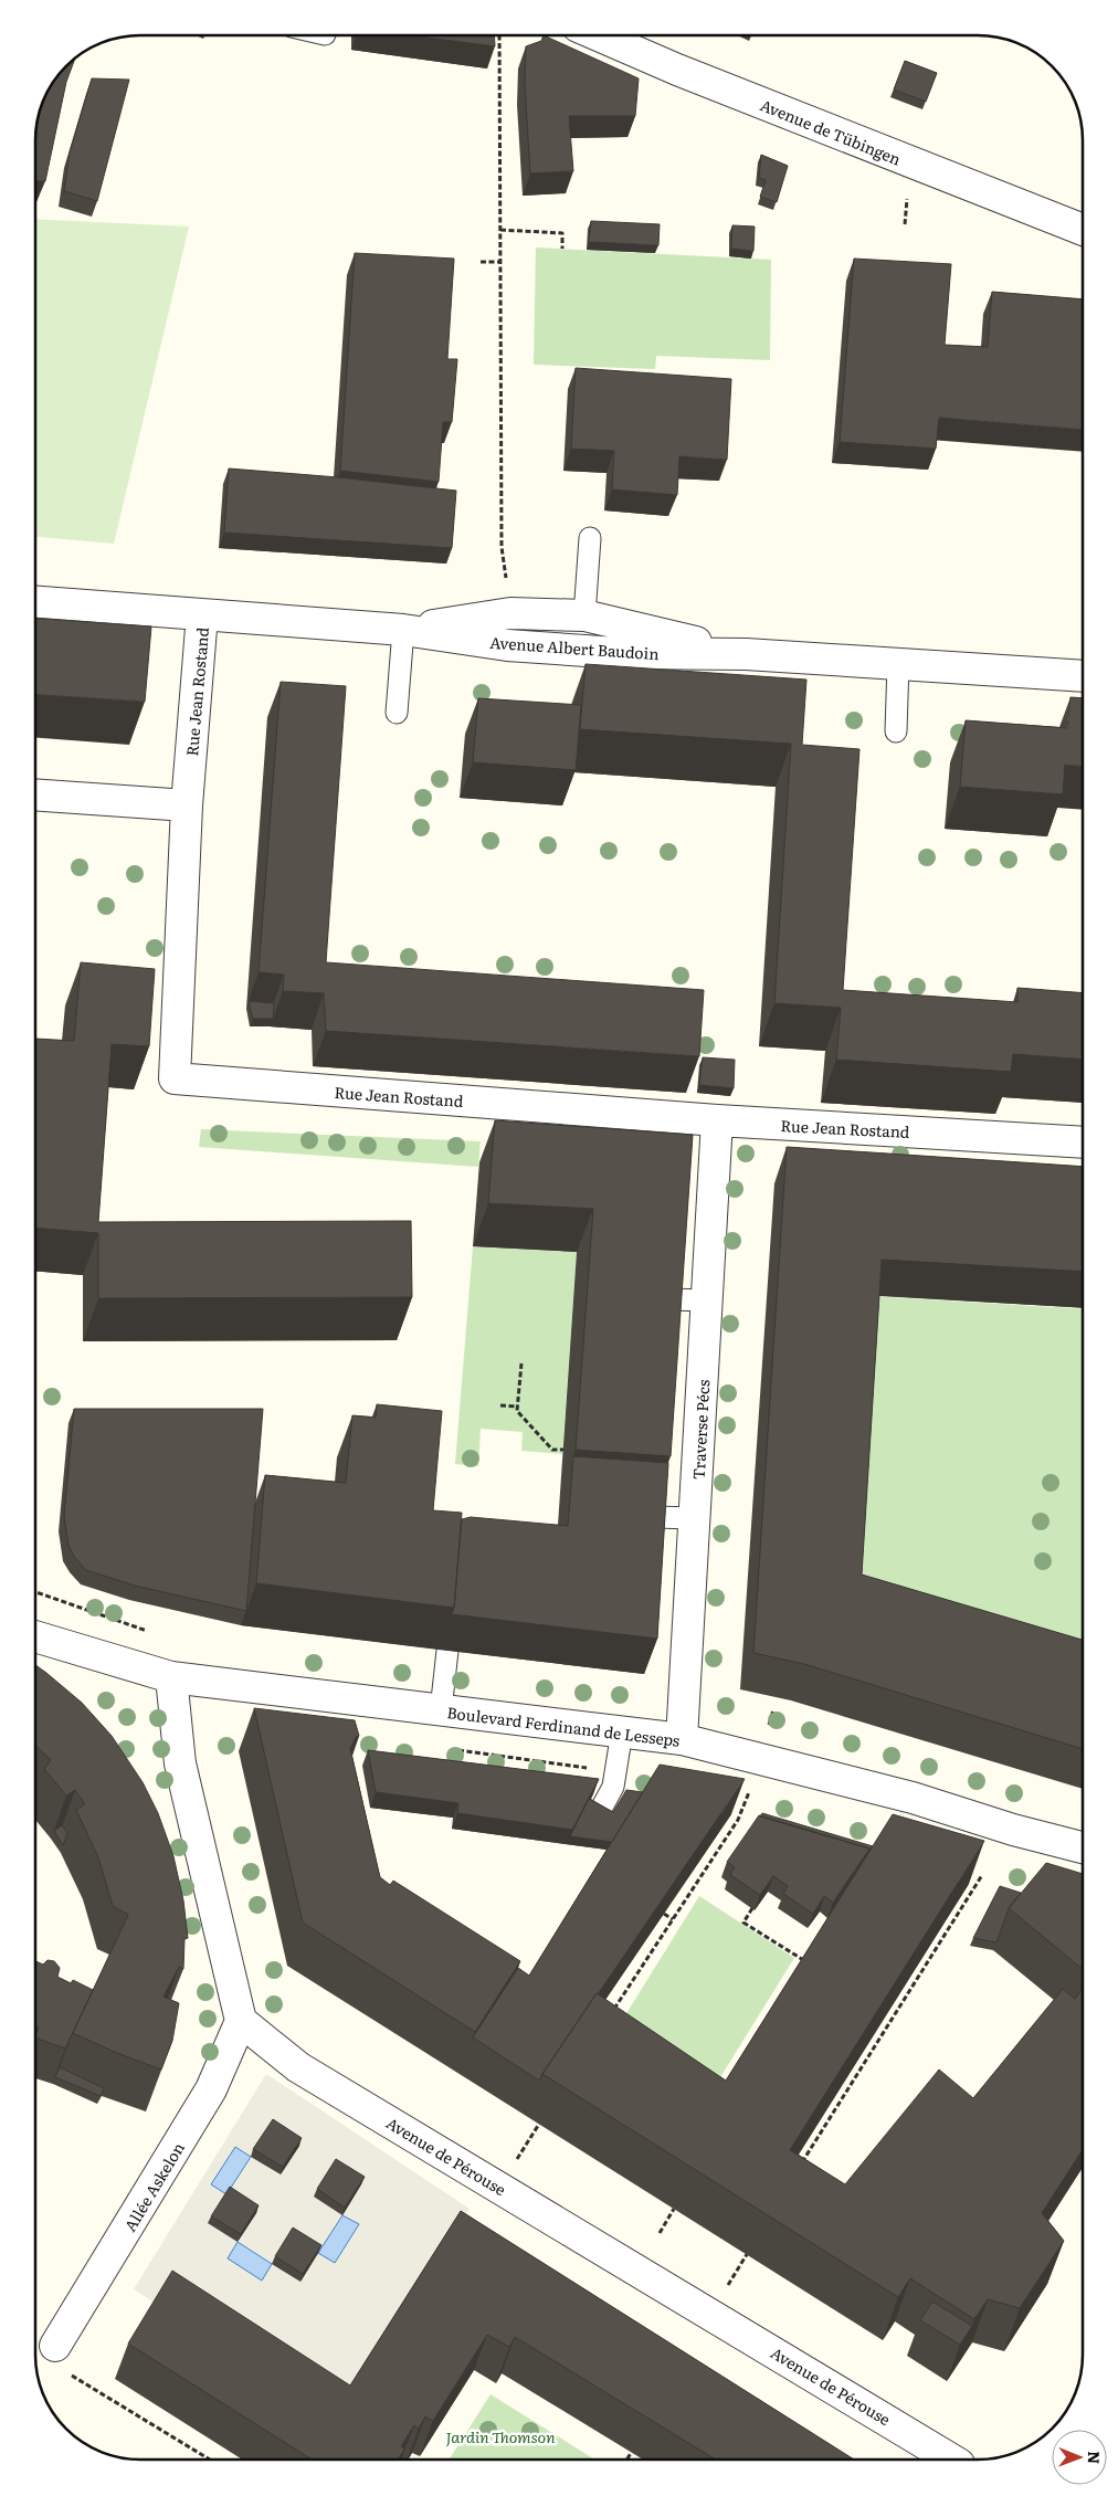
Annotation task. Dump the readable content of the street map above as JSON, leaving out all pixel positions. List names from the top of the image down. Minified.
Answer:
{"streets":{"street":["Avenue de Tübingen","Avenue Albert Baudoin","Rue Jean Rostand","Traverse Pécs","Boulevard Ferdinand de Lesseps","Avenue de Pérouse","Allée Askelon"]},"crossings":[["Avenue Albert Baudoin","Rue Jean Rostand"],["Rue Jean Rostand","Traverse Pécs"],["Traverse Pécs","Boulevard Ferdinand de Lesseps"],["Avenue de Pérouse","Allée Askelon"]],"parks":["Jardin Thomson"],"north":"right"}
